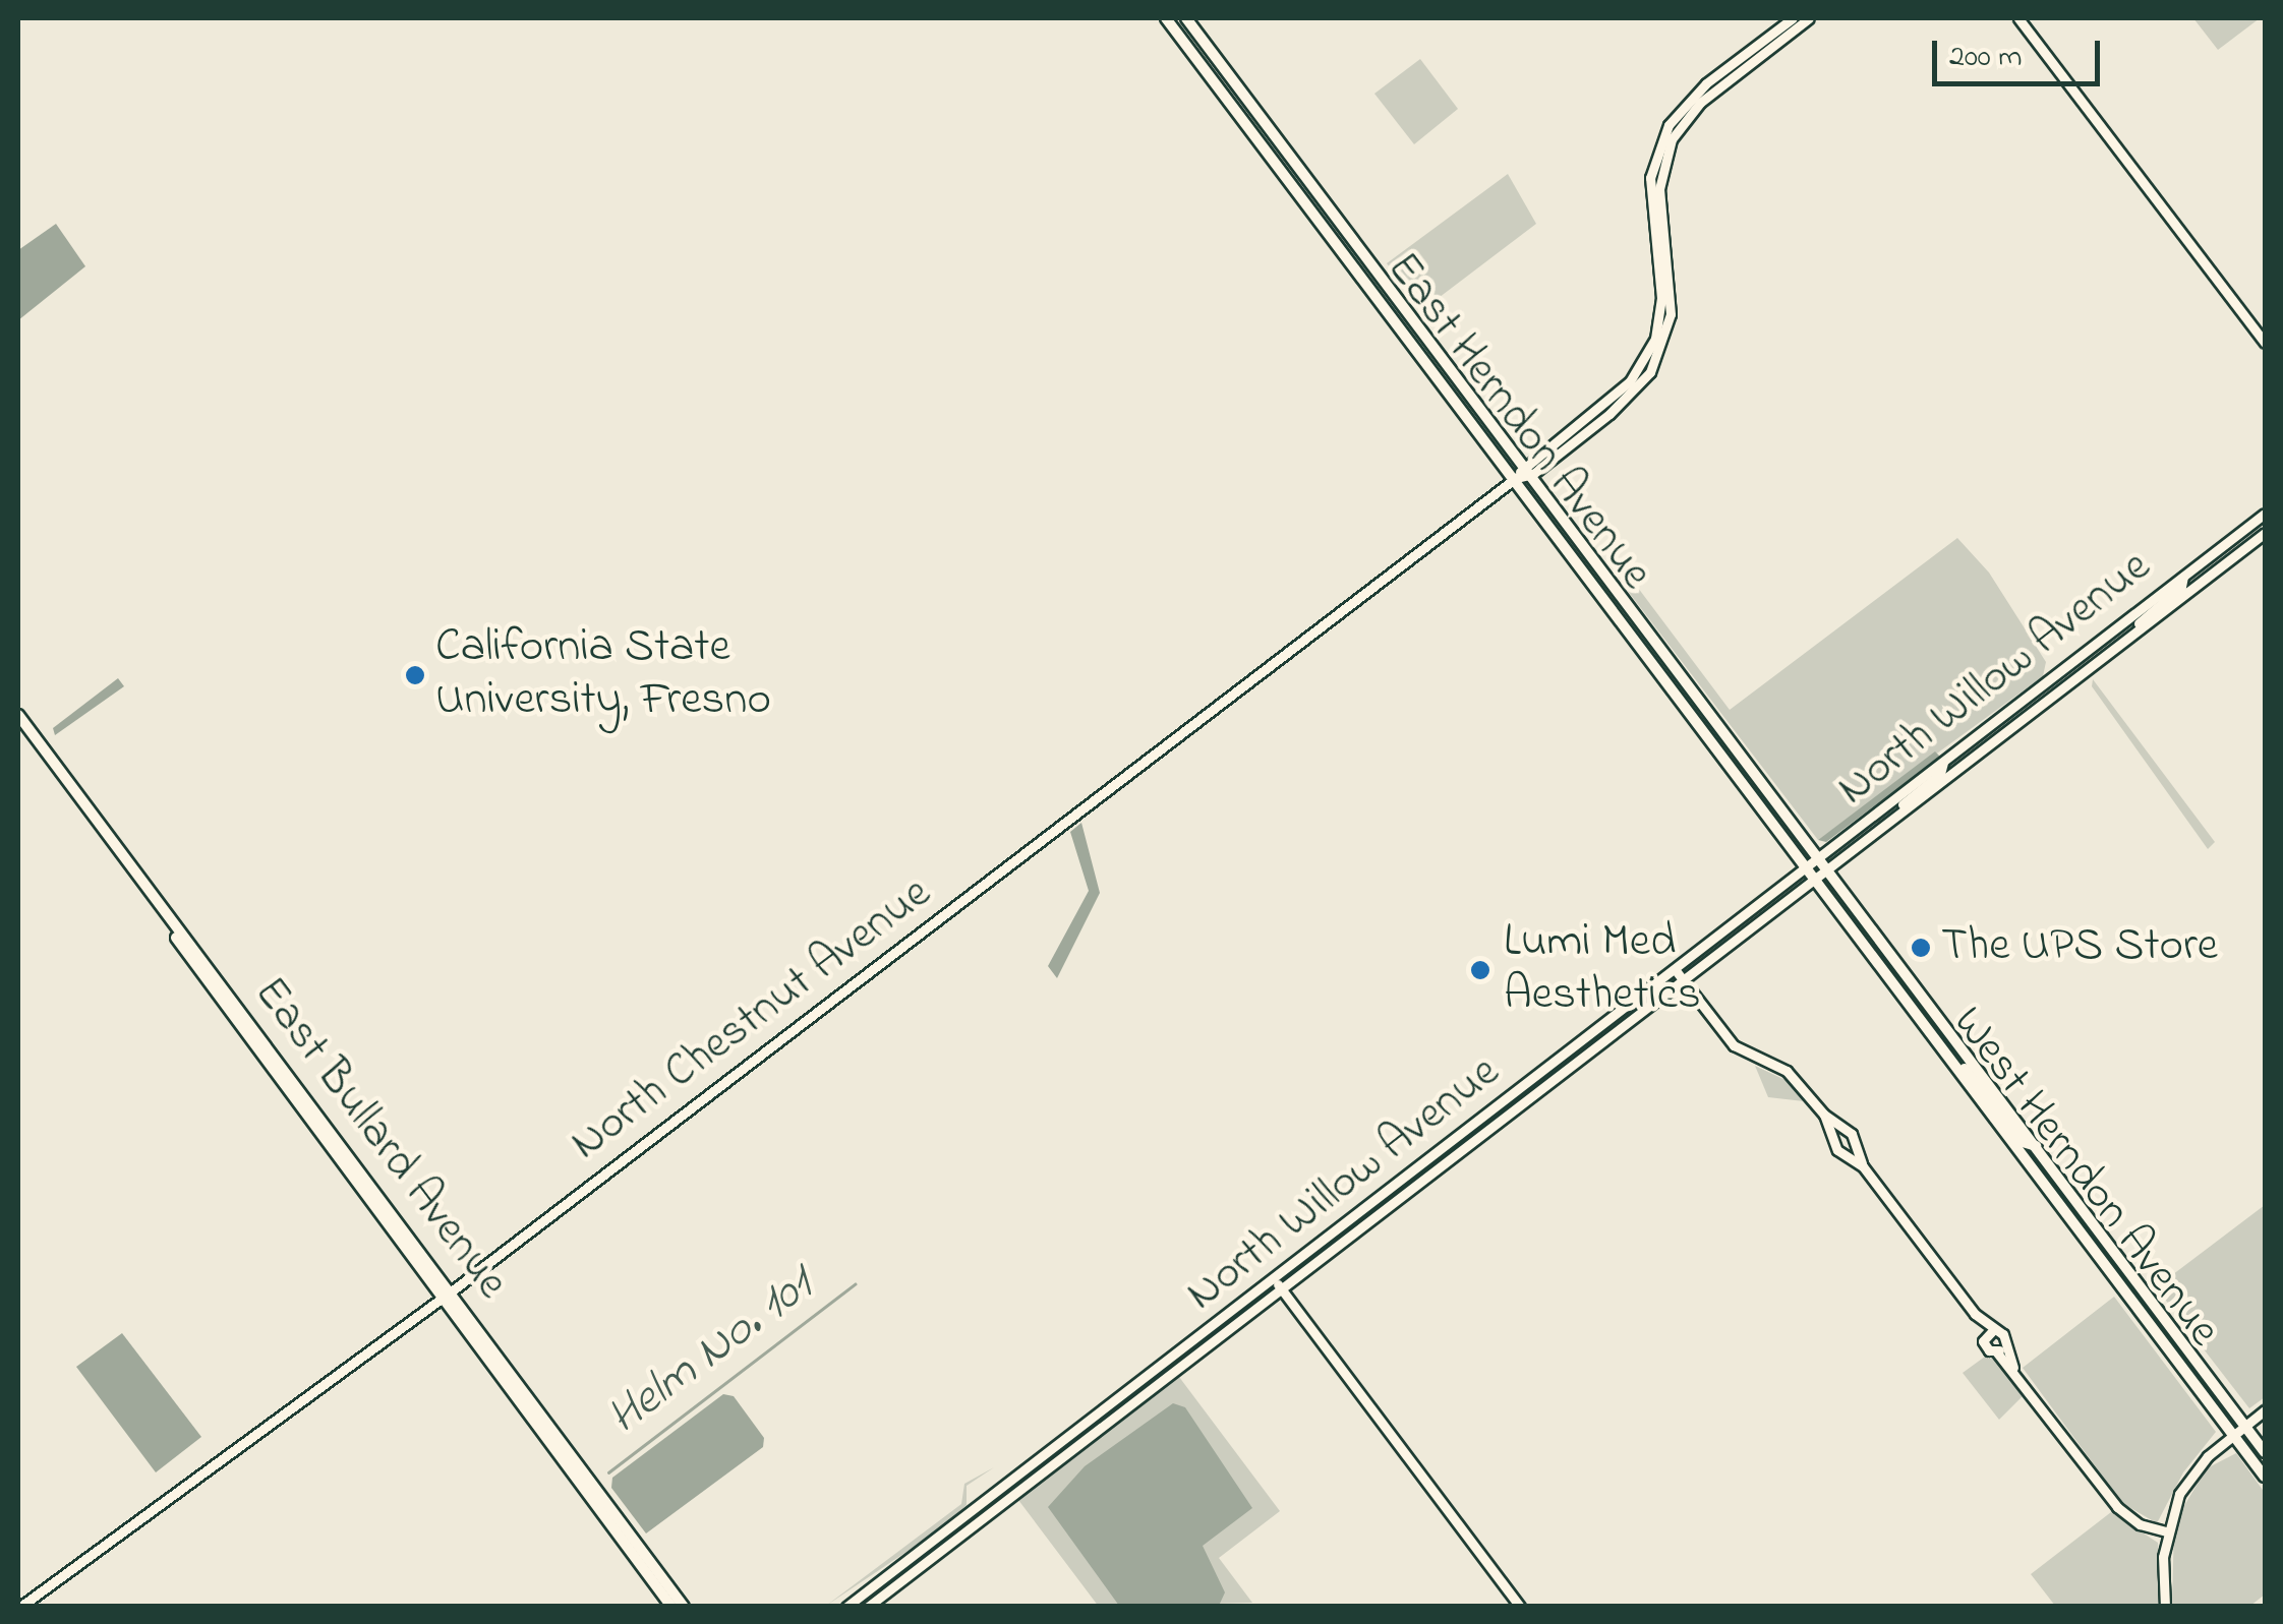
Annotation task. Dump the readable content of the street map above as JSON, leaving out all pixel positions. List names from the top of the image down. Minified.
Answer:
{"streets":{"main road":["East Herndon Avenue","North Willow Avenue","North Chestnut Avenue","East Bullard Avenue","West Herndon Avenue"]},"crossings":[["East Herndon Avenue","North Willow Avenue"],["East Herndon Avenue","North Chestnut Avenue"],["East Herndon Avenue","West Herndon Avenue"],["North Willow Avenue","West Herndon Avenue"],["North Chestnut Avenue","East Bullard Avenue"]],"water":["Helm No. 101"],"places":["California State University, Fresno","The UPS Store","Lumi Med Aesthetics"],"scale_bar":"200 m"}
